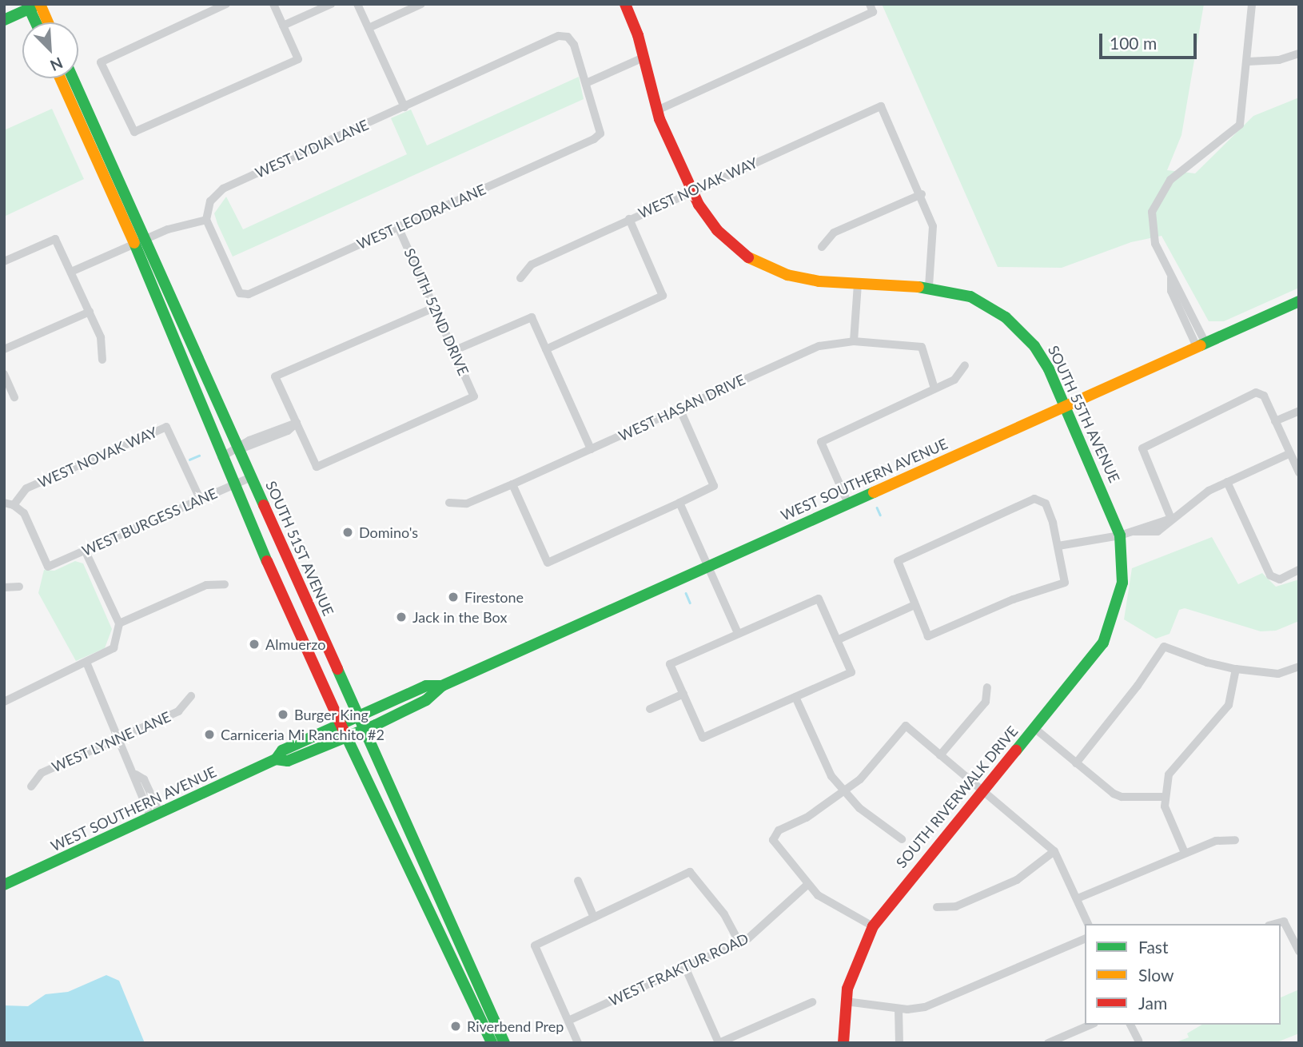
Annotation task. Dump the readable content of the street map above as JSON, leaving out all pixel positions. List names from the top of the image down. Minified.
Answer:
{"streets":{"main road":["SOUTH 55TH AVENUE","WEST SOUTHERN AVENUE","SOUTH 51ST AVENUE","SOUTH RIVERWALK DRIVE"],"street":["WEST LYDIA LANE","WEST NOVAK WAY","WEST LEODRA LANE","SOUTH 52ND DRIVE","WEST HASAN DRIVE","WEST BURGESS LANE","WEST LYNNE LANE","WEST FRAKTUR ROAD"]},"crossings":[["WEST LYDIA LANE","WEST LEODRA LANE"],["WEST NOVAK WAY","SOUTH 55TH AVENUE"],["WEST NOVAK WAY","WEST BURGESS LANE"],["WEST LEODRA LANE","SOUTH 52ND DRIVE"],["SOUTH 55TH AVENUE","WEST SOUTHERN AVENUE"],["SOUTH 55TH AVENUE","SOUTH RIVERWALK DRIVE"],["WEST SOUTHERN AVENUE","SOUTH 51ST AVENUE"],["WEST BURGESS LANE","SOUTH 51ST AVENUE"]],"places":["Domino's","Firestone","Jack in the Box","Almuerzo","Burger King","Carniceria Mi Ranchito #2","Riverbend Prep"],"legend":["Fast","Slow","Jam"],"scale_bar":"100 m","north":"bottom right"}
